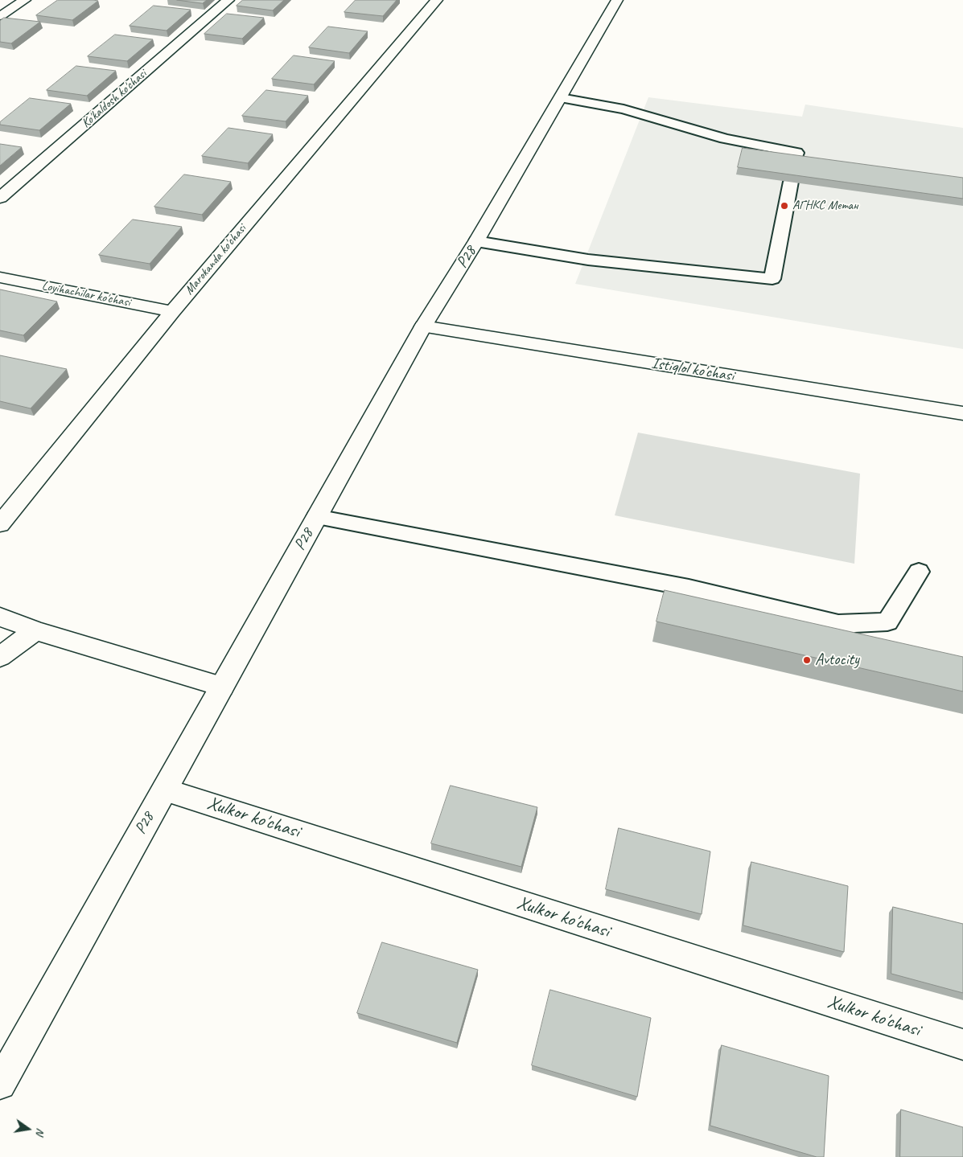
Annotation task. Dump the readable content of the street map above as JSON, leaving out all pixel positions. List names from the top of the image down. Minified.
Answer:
{"streets":{"street":["Ko'kaldosh ko'chasi","Р28","Marokanda ko'chasi","Loyihachilar ko'chasi","Istiqlol ko'chasi","Xulkor ko'chasi"]},"crossings":[["Р28","Istiqlol ko'chasi"],["Р28","Xulkor ko'chasi"],["Marokanda ko'chasi","Loyihachilar ko'chasi"]],"places":["АГНКС Метан","Avtocity"],"north":"right"}
